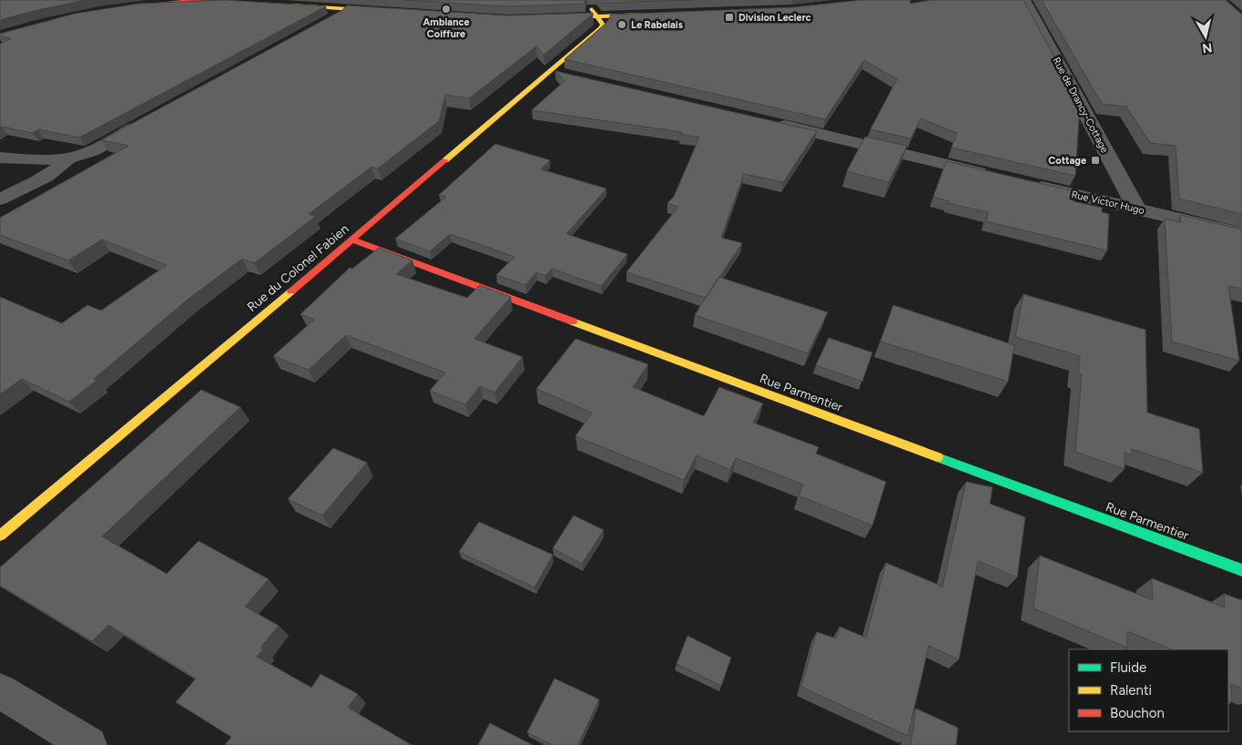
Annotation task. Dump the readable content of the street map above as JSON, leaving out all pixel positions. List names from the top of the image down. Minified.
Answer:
{"streets":{"street":["Rue de Drancy-Cottage","Rue Victor Hugo","Rue du Colonel Fabien","Rue Parmentier"]},"crossings":[["Rue de Drancy-Cottage","Rue Victor Hugo"],["Rue du Colonel Fabien","Rue Parmentier"]],"places":{"other":["Ambiance Coiffure","Le Rabelais"],"transit":["Division Leclerc","Cottage"]},"legend":["Fluide","Ralenti","Bouchon"],"north":"bottom"}
